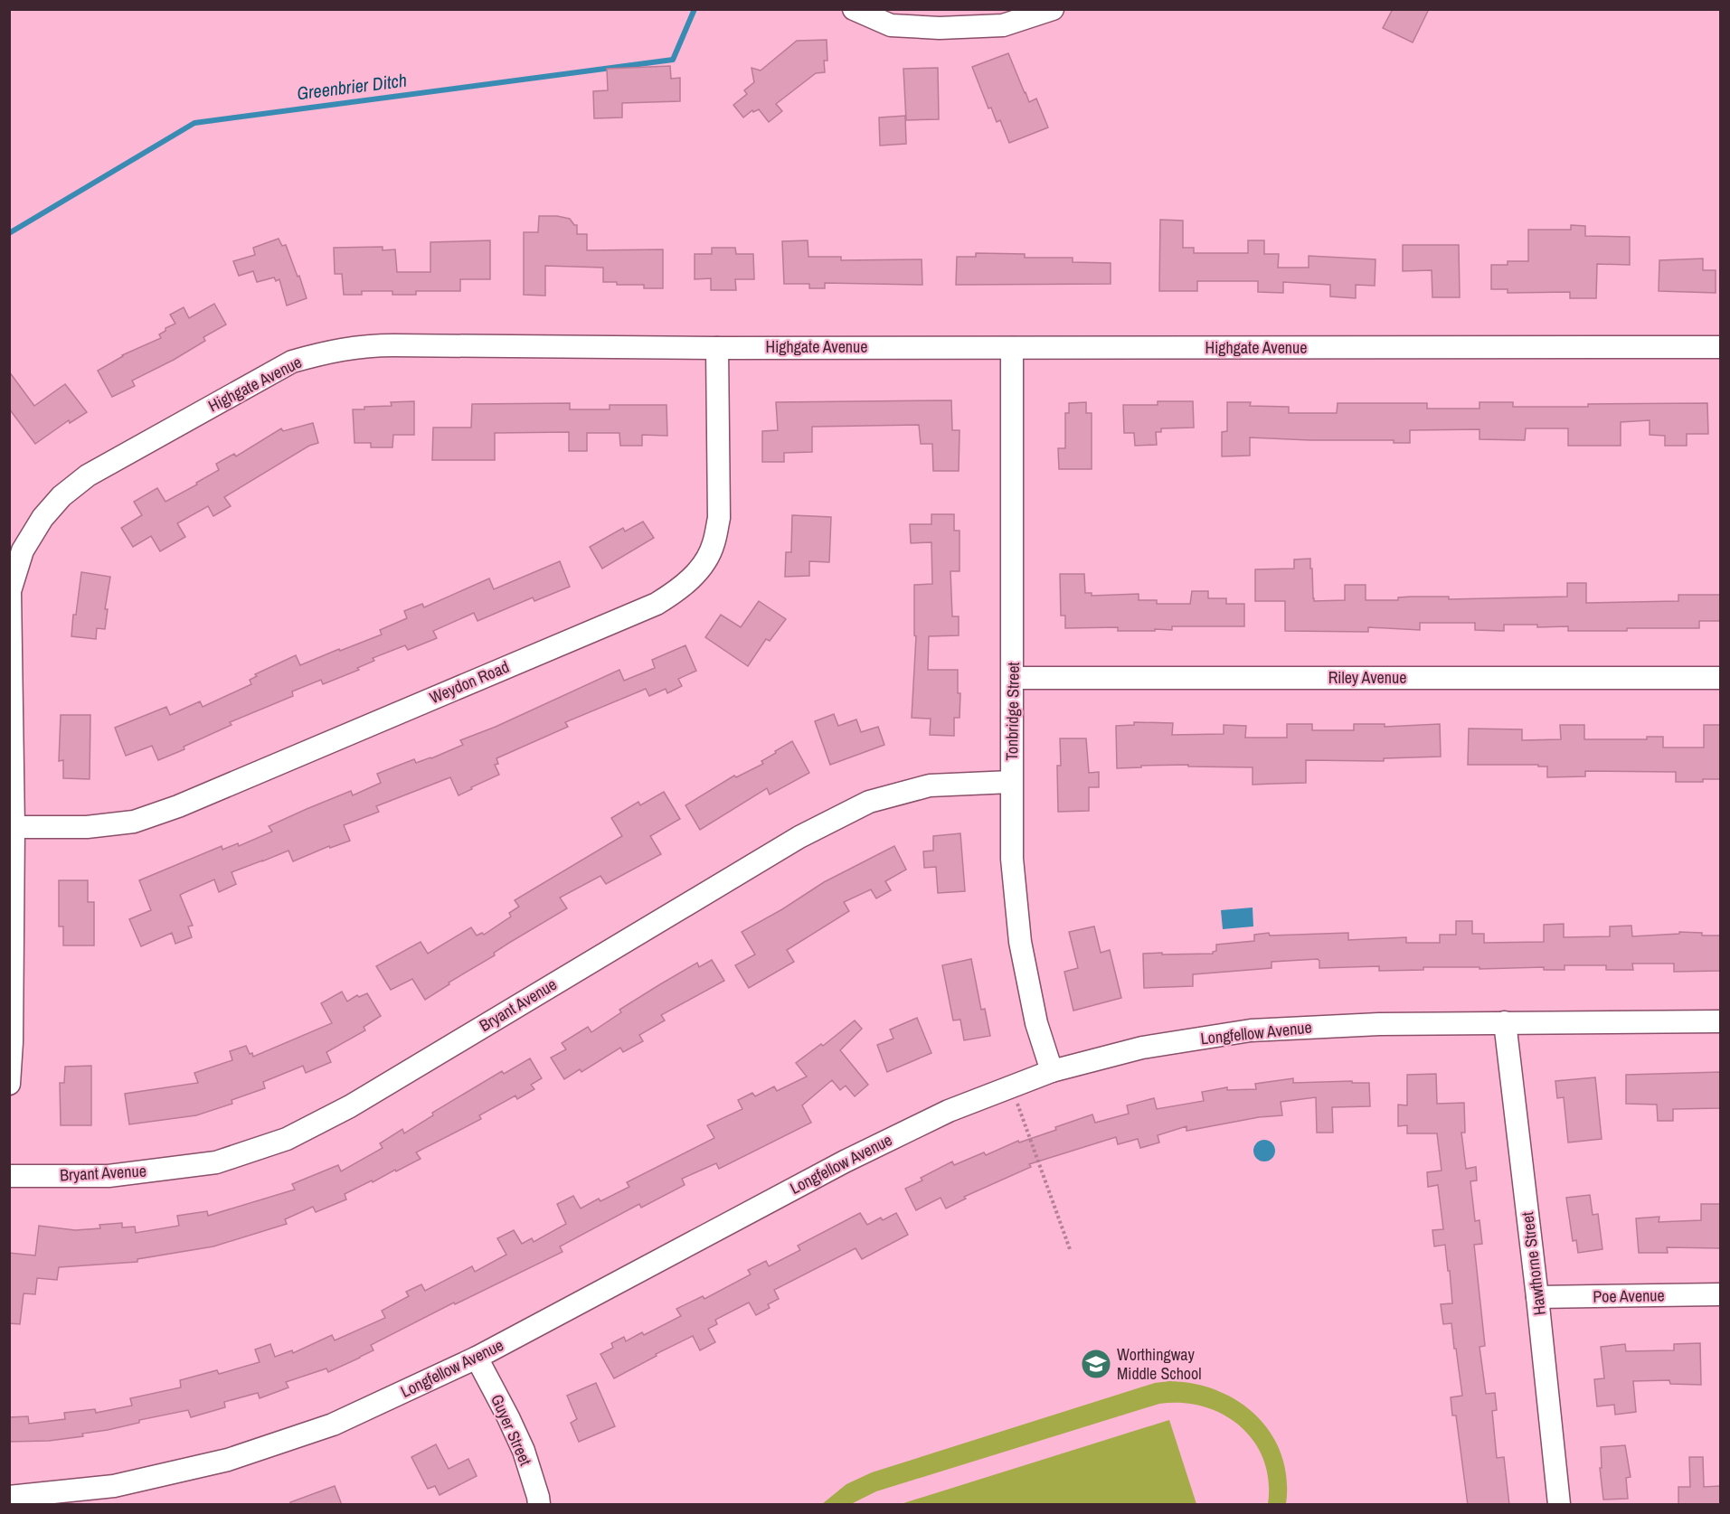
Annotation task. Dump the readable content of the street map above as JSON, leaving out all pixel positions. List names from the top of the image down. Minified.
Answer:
{"streets":{"street":["Highgate Avenue","Riley Avenue","Weydon Road","Tonbridge Street","Bryant Avenue","Longfellow Avenue","Hawthorne Street","Poe Avenue","Guyer Street"]},"crossings":[["Highgate Avenue","Weydon Road"],["Highgate Avenue","Tonbridge Street"],["Riley Avenue","Tonbridge Street"],["Tonbridge Street","Bryant Avenue"],["Tonbridge Street","Longfellow Avenue"],["Longfellow Avenue","Hawthorne Street"],["Longfellow Avenue","Guyer Street"],["Hawthorne Street","Poe Avenue"]],"water":["Greenbrier Ditch"],"places":{"school or university":["Worthingway Middle School"]}}
